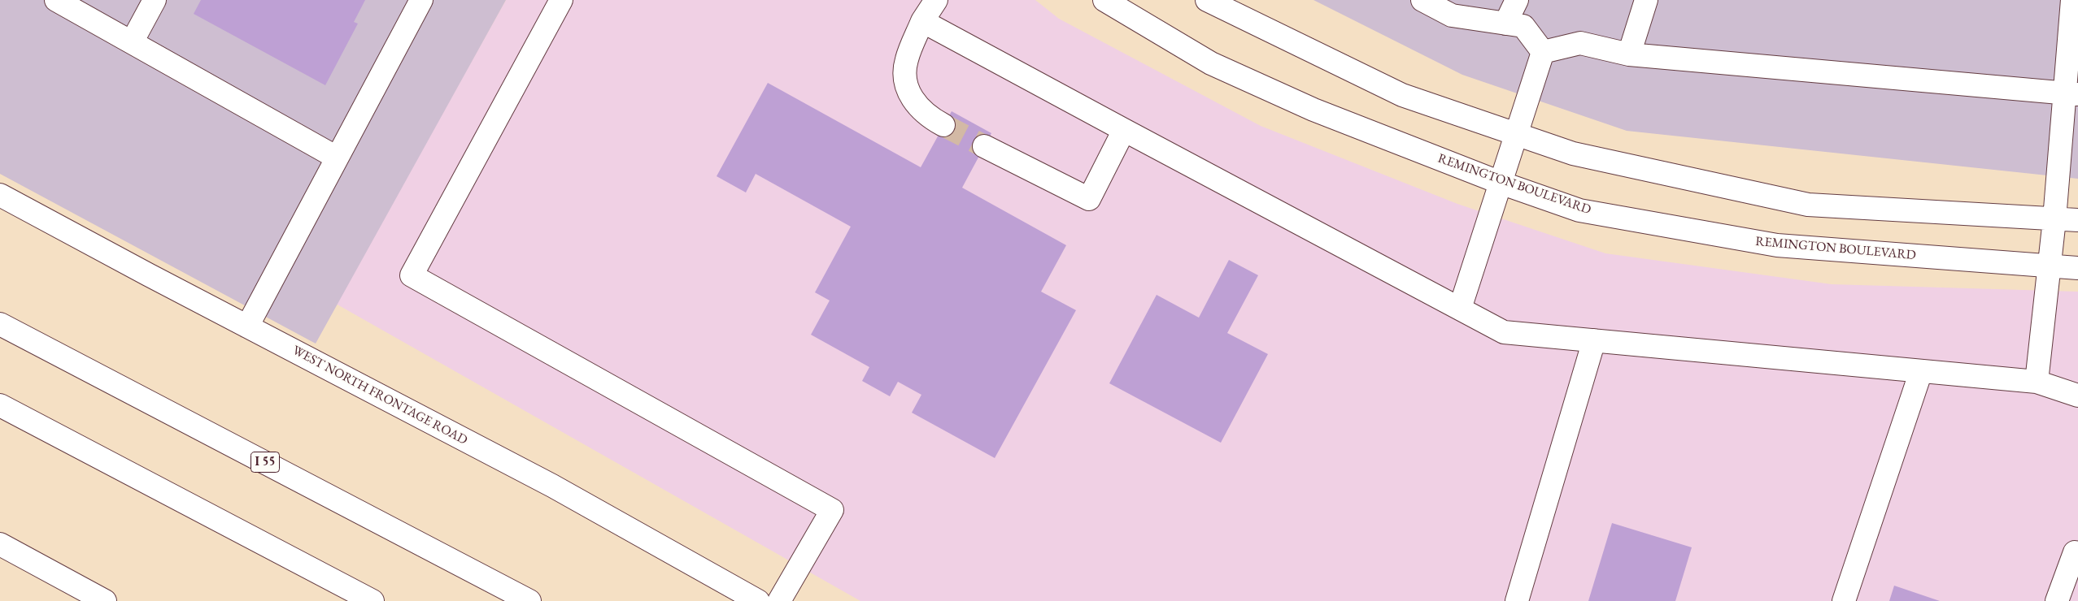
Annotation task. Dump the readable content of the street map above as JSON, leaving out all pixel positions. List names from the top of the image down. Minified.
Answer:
{"streets":{"main road":["REMINGTON BOULEVARD","WEST NORTH FRONTAGE ROAD","I 55"]}}
